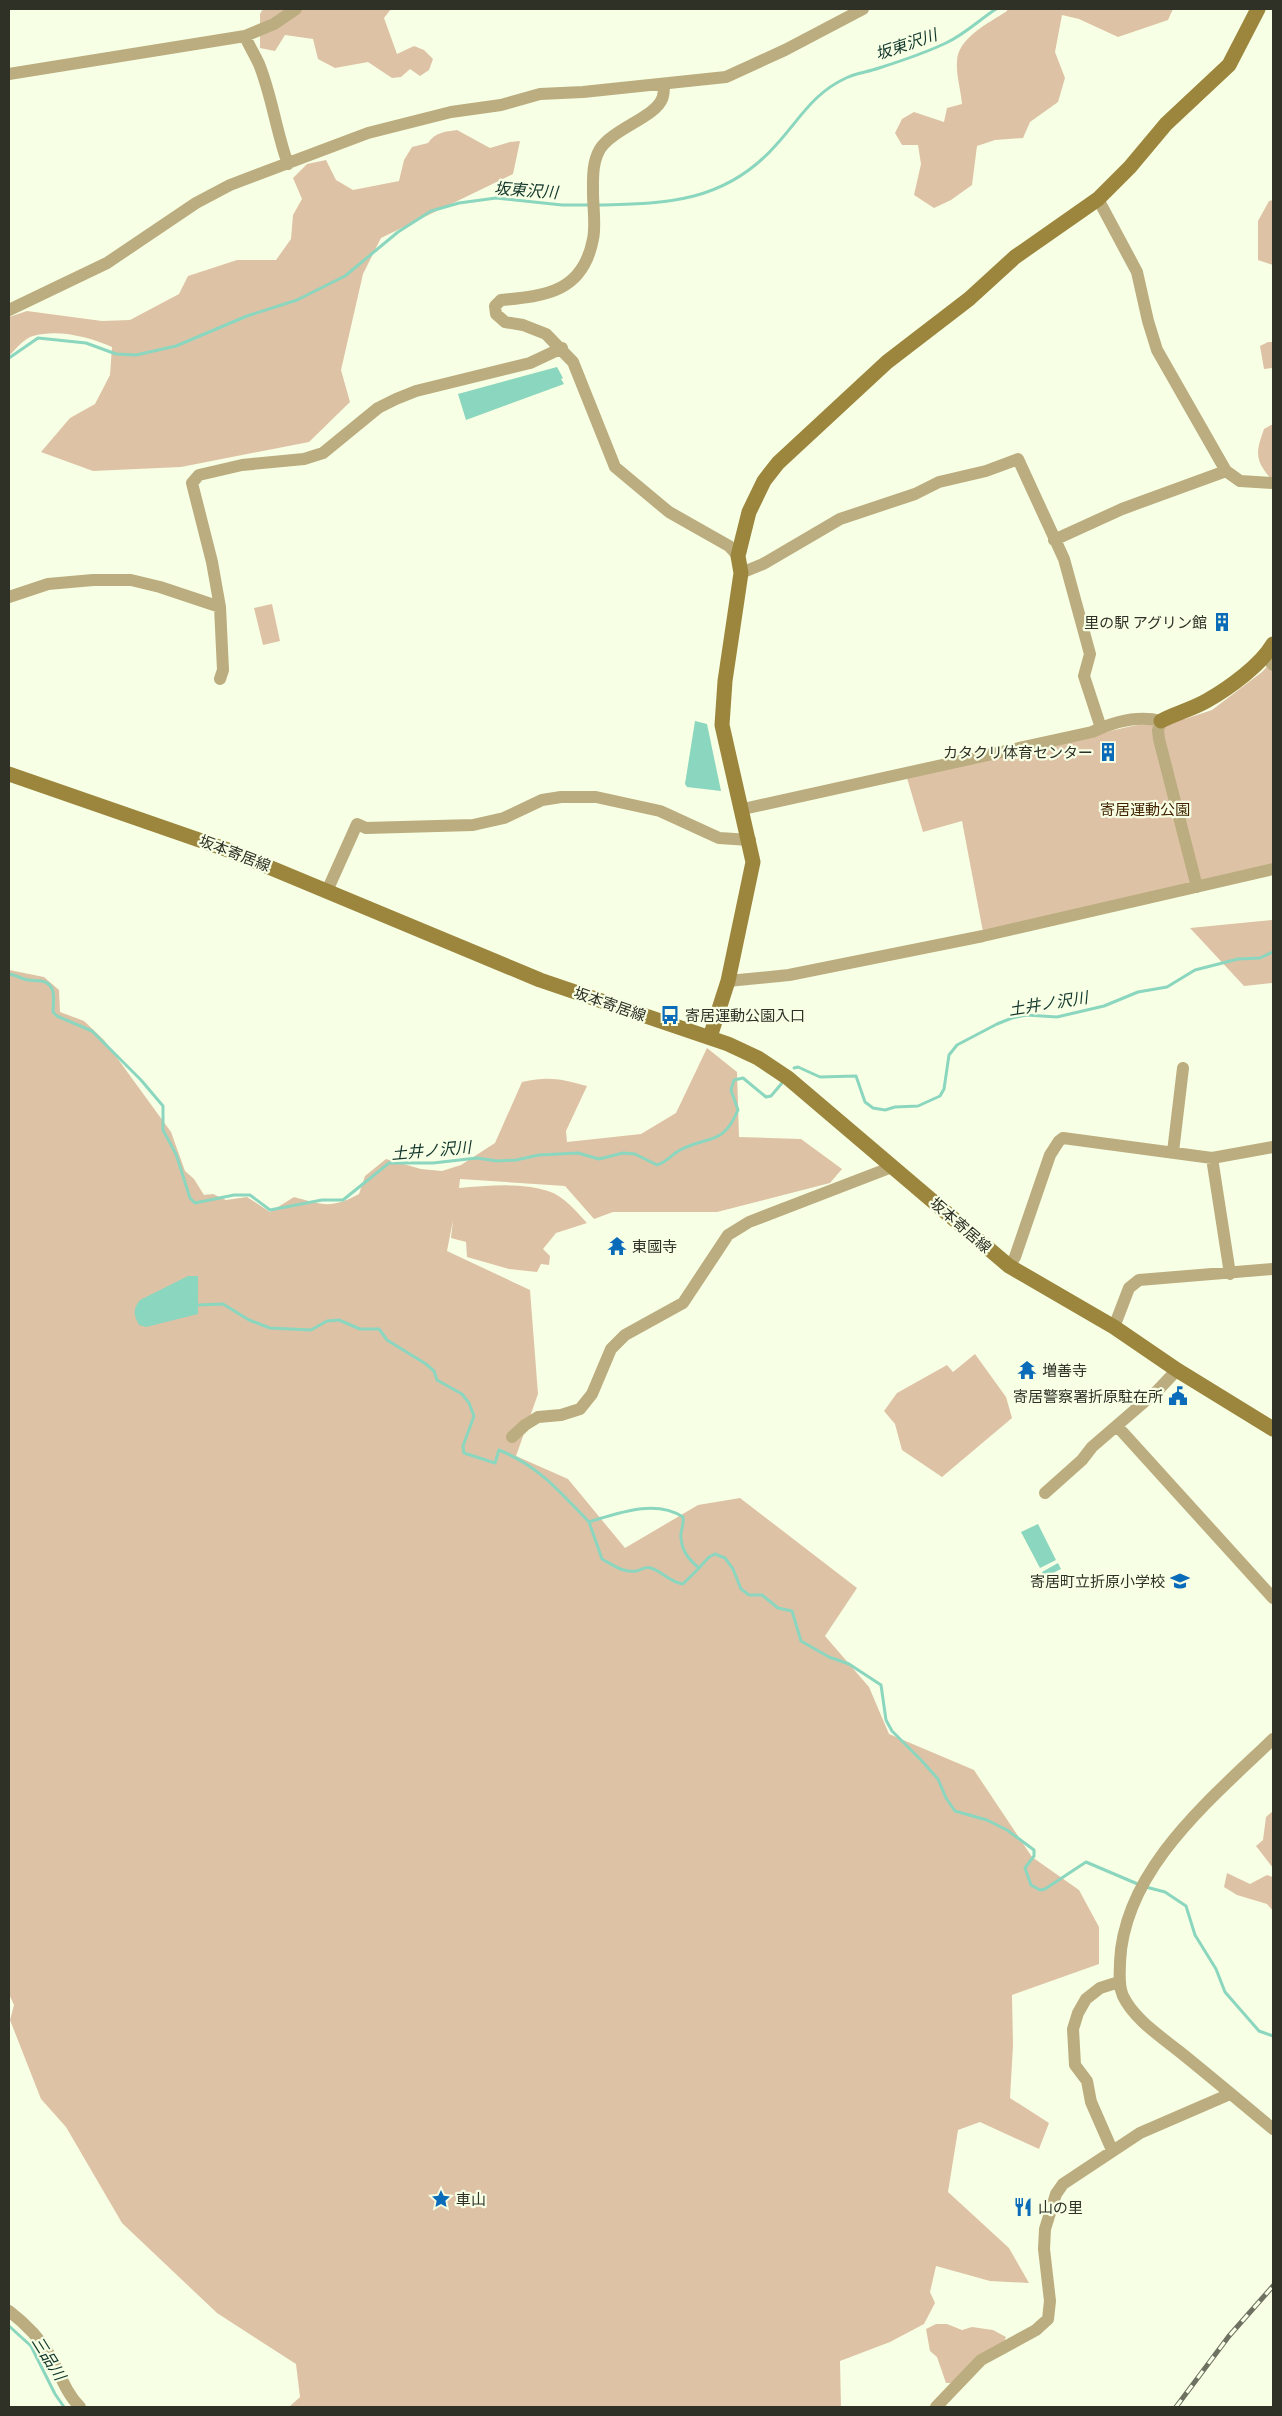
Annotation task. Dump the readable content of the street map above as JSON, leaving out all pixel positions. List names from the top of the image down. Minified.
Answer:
{"streets":{"main road":["坂本寄居線"]},"water":["坂東沢川","土井ノ沢川","三品川"],"parks":["寄居運動公園"],"places":{"building":["里の駅 アグリン館","カタクリ体育センター"],"bus stop":["寄居運動公園入口"],"temple":["東國寺","増善寺"],"public building":["寄居警察署折原駐在所"],"school or university":["寄居町立折原小学校"],"place":["車山"],"restaurant":["山の里"]}}
